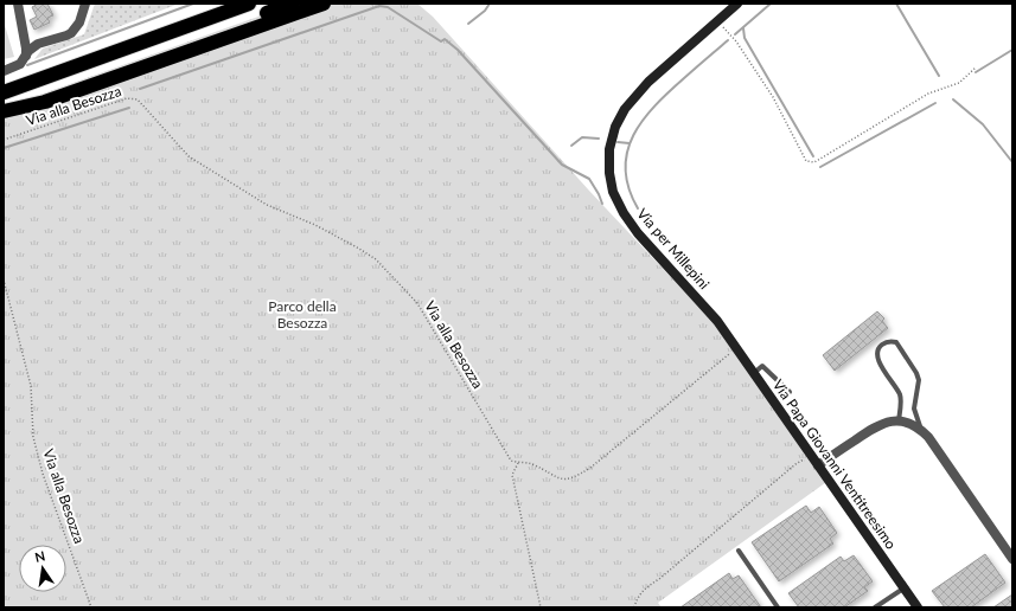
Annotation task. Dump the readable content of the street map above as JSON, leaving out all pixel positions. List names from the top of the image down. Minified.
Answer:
{"streets":{"street":["Via per Millepini","Via Papa Giovanni Ventitreesimo"],"path":["Via alla Besozza"]},"crossings":[["Via per Millepini","Via Papa Giovanni Ventitreesimo"]],"parks":["Parco della Besozza"],"north":"top"}
